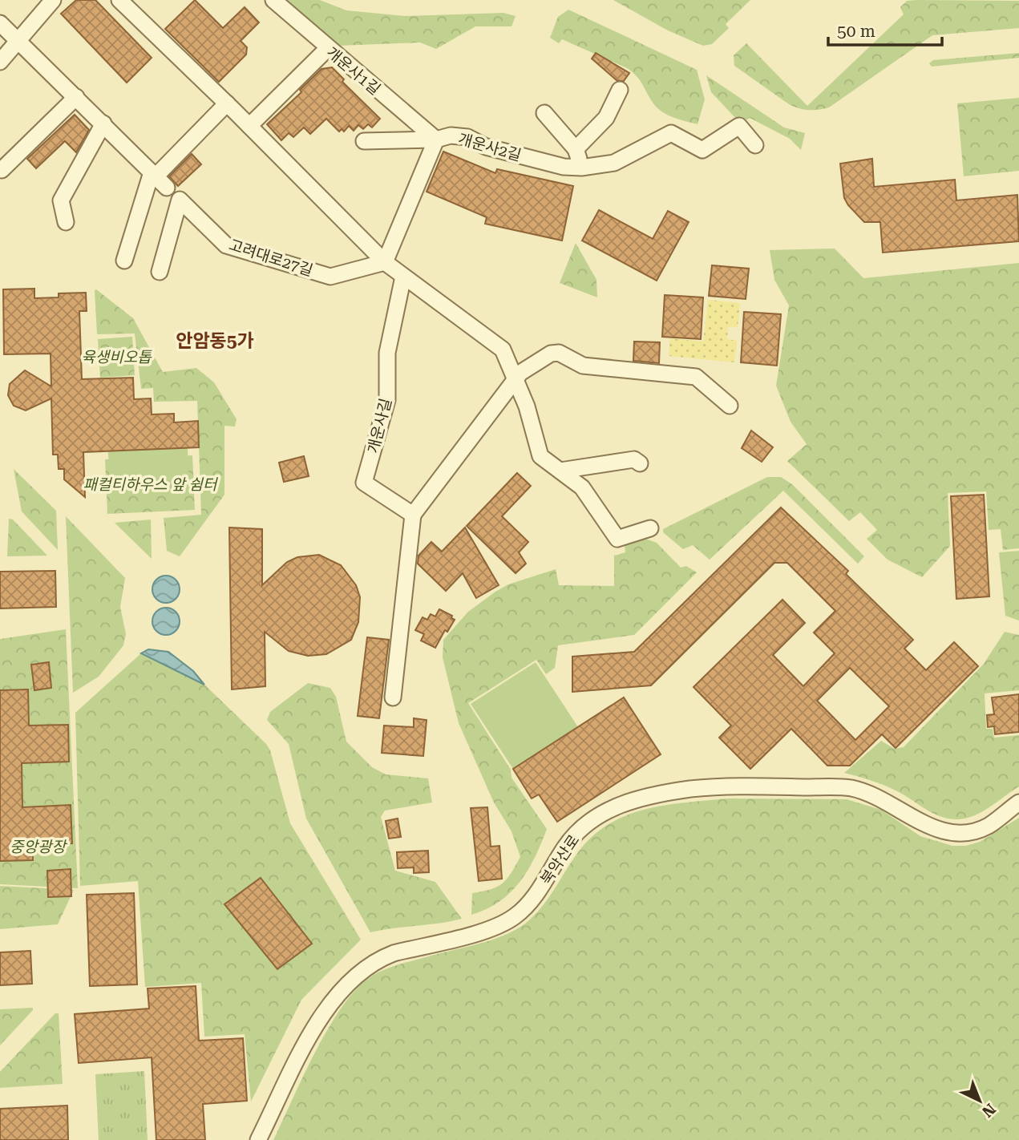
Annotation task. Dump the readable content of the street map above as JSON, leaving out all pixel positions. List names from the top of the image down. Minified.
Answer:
{"streets":{"street":["개운사1길","개운사2길","고려대로27길","개운사길","북악산로"]},"crossings":[["개운사1길","개운사2길"]],"districts":["안암동5가"],"parks":["육생비오톱","패컬티하우스 앞 쉼터","중앙광장"],"scale_bar":"50 m","north":"bottom right"}
